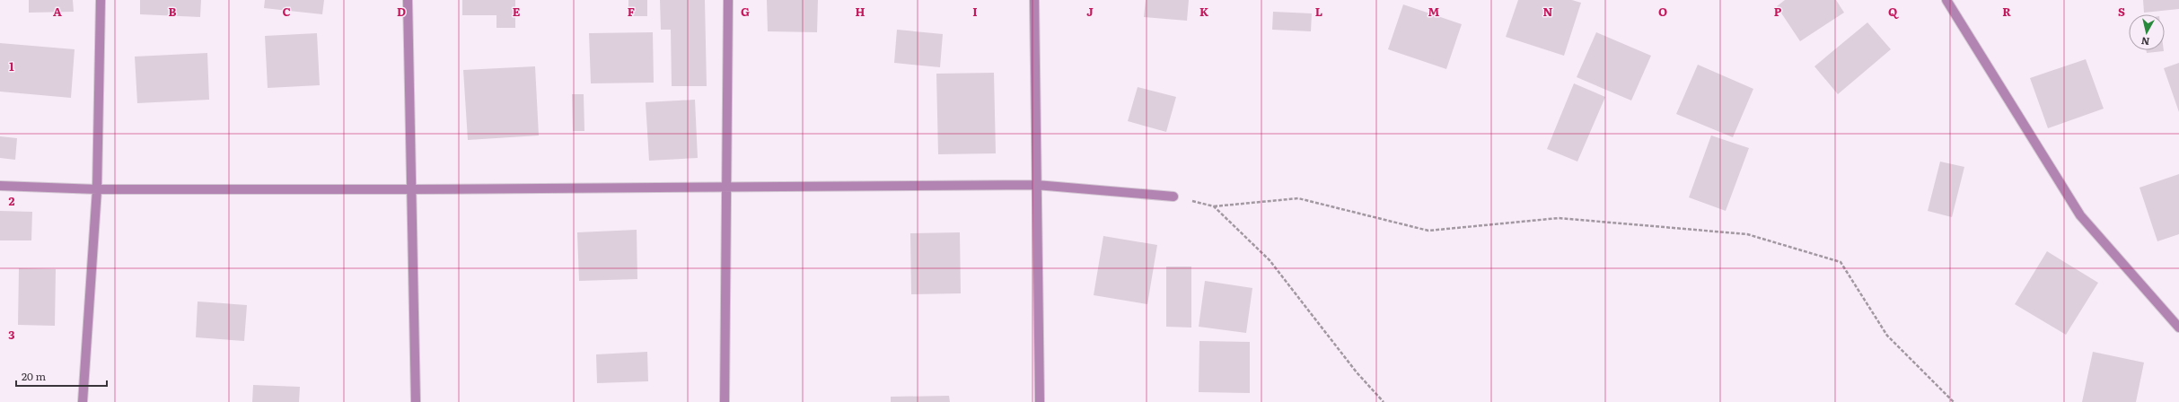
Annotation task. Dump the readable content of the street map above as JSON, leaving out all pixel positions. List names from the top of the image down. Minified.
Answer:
{"scale_bar":"20 m","north":"bottom","grid":{"columns":["A","B","C","D","E","F","G","H","I","J","K","L","M","N","O","P","Q","R","S"],"rows":["1","2","3"]}}
